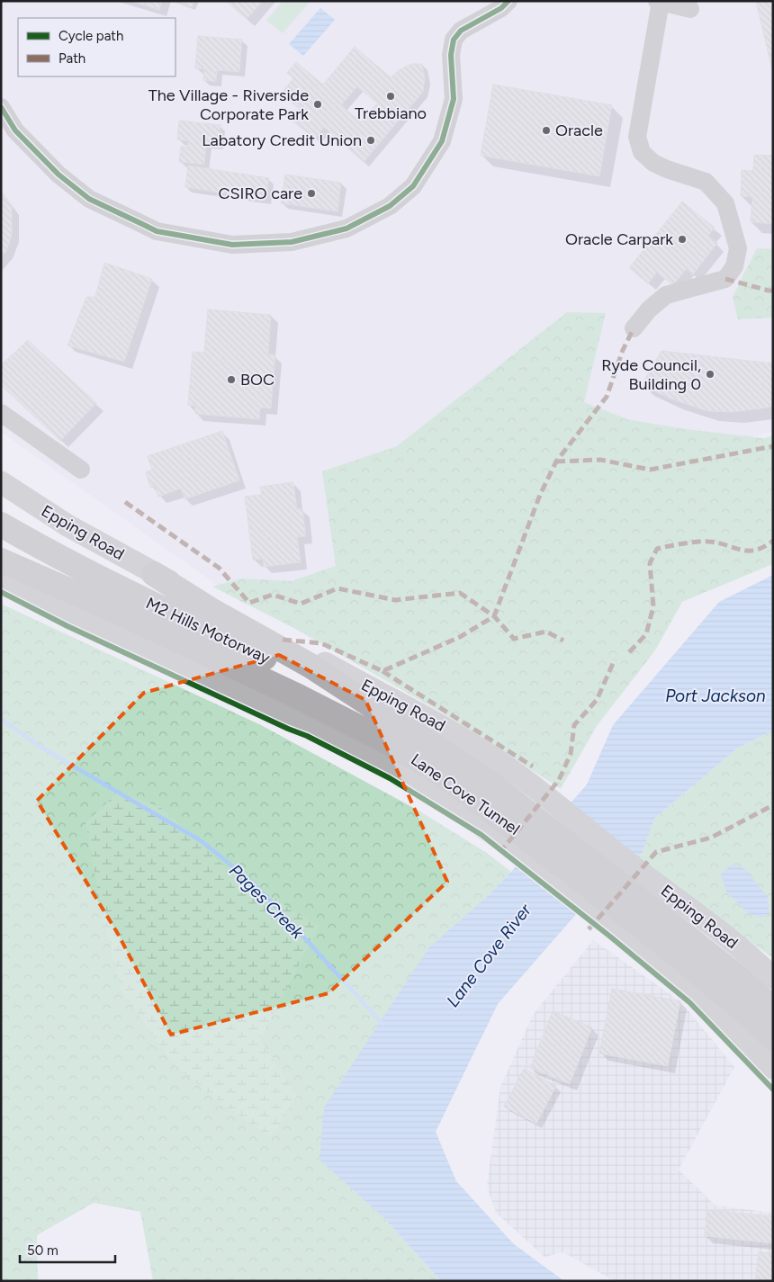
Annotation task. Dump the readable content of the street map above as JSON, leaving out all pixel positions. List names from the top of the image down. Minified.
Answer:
{"streets":{"highway":["M2 Hills Motorway","Lane Cove Tunnel"],"main road":["Epping Road"]},"crossings":[["M2 Hills Motorway","Lane Cove Tunnel"]],"water":["Port Jackson","Pages Creek","Lane Cove River"],"places":["Trebbiano","The Village - Riverside Corporate Park","Oracle","Labatory Credit Union","CSIRO care","Oracle Carpark","Ryde Council, Building 0","BOC"],"legend":["Cycle path","Path"],"scale_bar":"50 m"}
